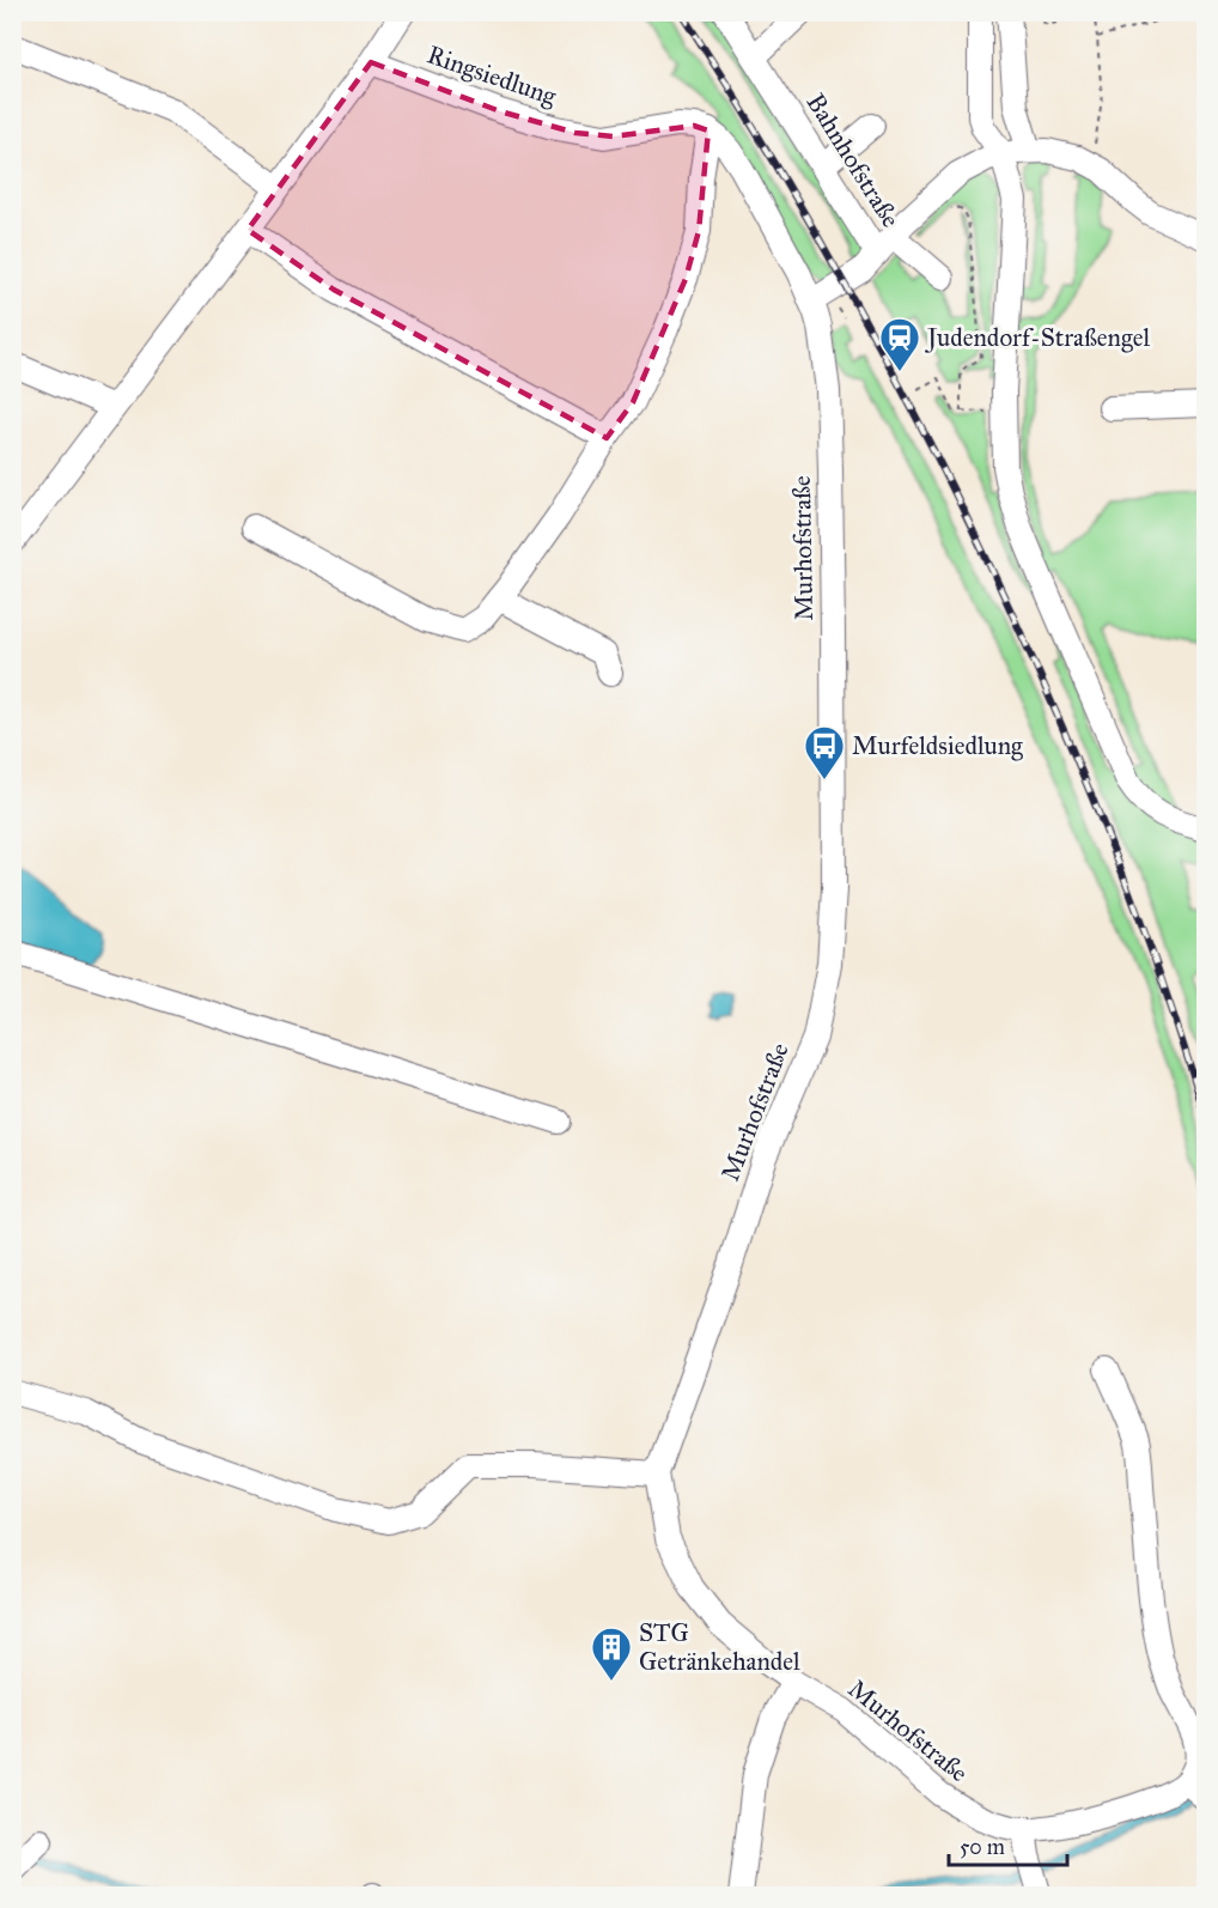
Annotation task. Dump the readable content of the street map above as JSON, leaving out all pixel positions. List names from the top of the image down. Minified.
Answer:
{"streets":{"street":["Ringsiedlung","Bahnhofstraße","Murhofstraße"]},"places":{"station":["Judendorf-Straßengel"],"bus stop":["Murfeldsiedlung"],"building":["STG Getränkehandel"]},"scale_bar":"50 m"}
